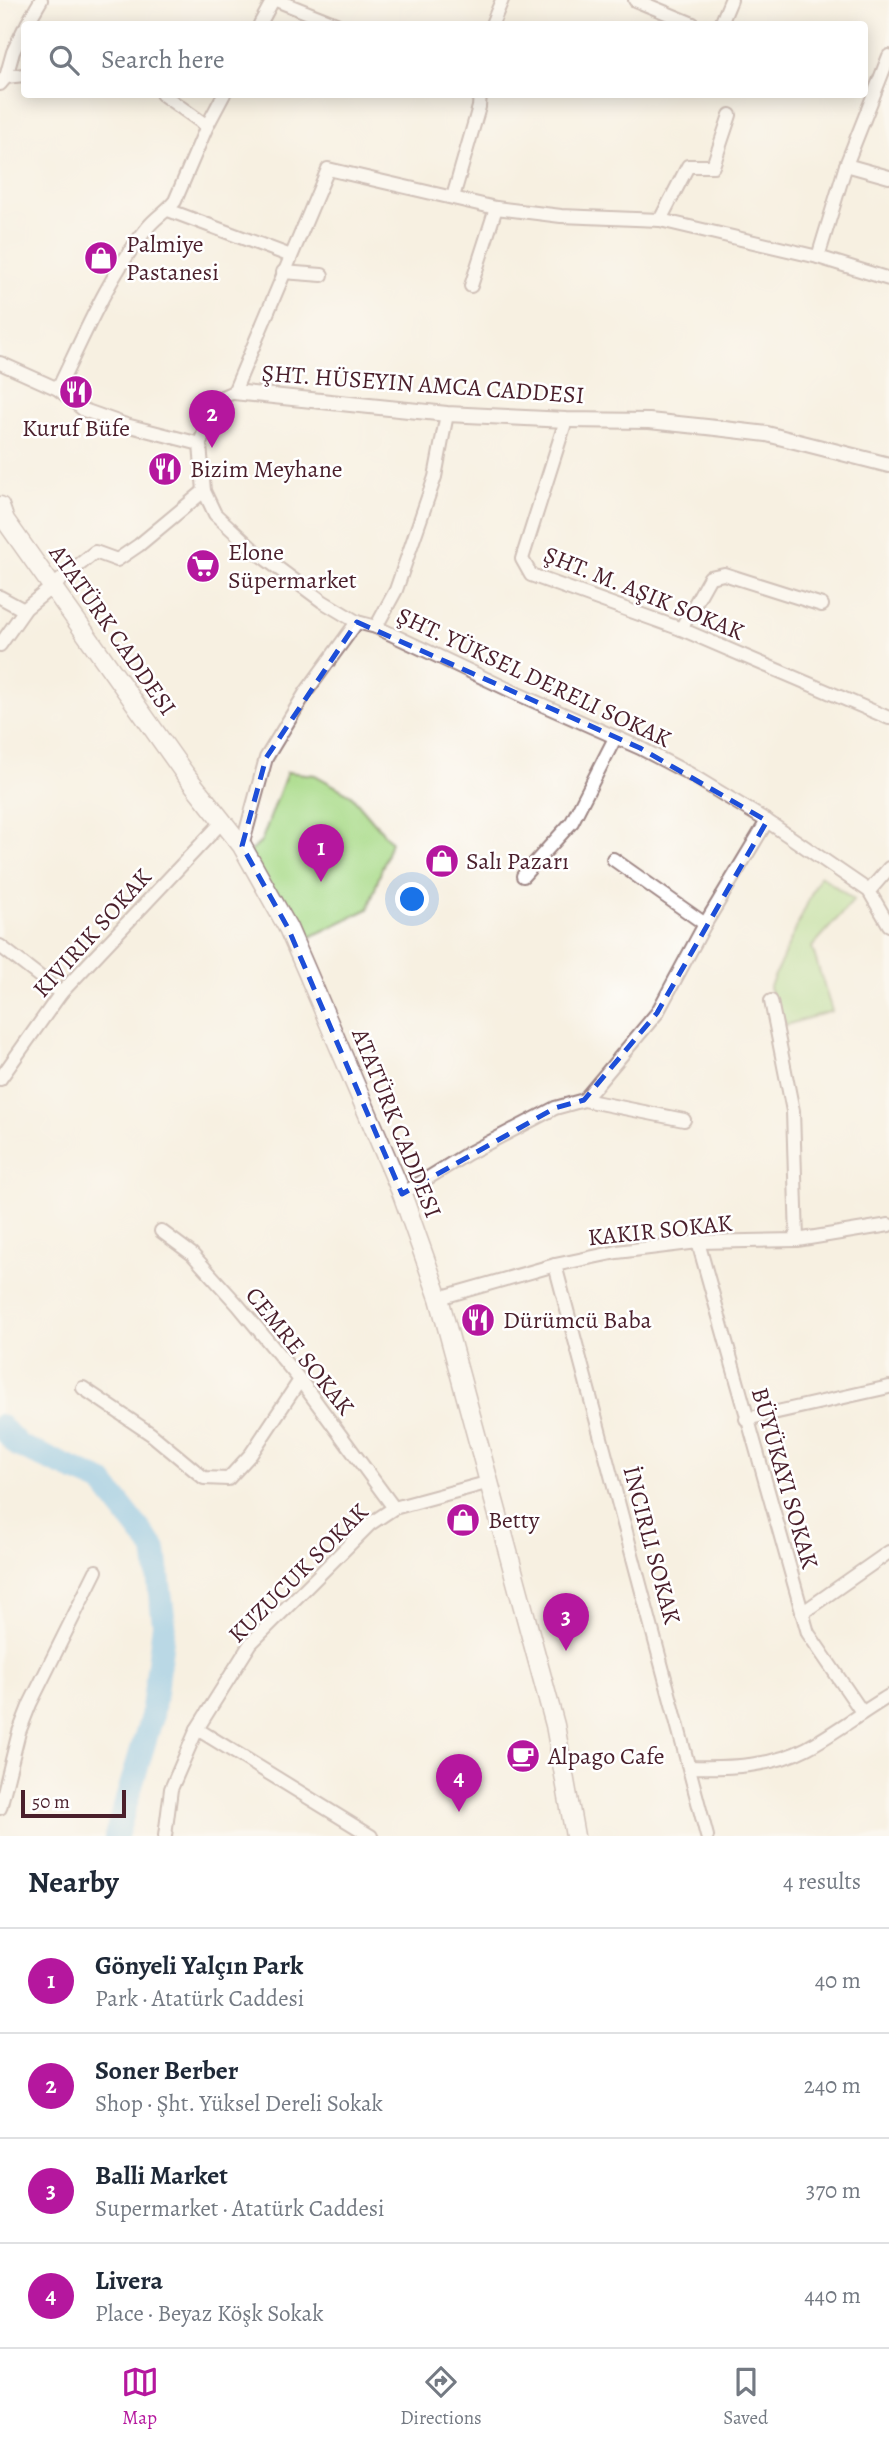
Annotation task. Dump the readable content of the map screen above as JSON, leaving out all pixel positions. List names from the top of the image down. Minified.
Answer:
{"streets":{"main road":["ATATÜRK CADDESI"],"street":["ŞHT. HÜSEYIN AMCA CADDESI","ŞHT. YÜKSEL DERELI SOKAK","CEMRE SOKAK","İNCIRLI SOKAK","KUZUCUK SOKAK"]},"crossings":[["ŞHT. HÜSEYIN AMCA CADDESI","ŞHT. YÜKSEL DERELI SOKAK"],["ATATÜRK CADDESI","KUZUCUK SOKAK"],["CEMRE SOKAK","KUZUCUK SOKAK"]],"places":{"shop":["Palmiye Pastanesi","Salı Pazarı","Betty"],"restaurant":["Kuruf Büfe","Bizim Meyhane","Dürümcü Baba"],"supermarket":["Elone Süpermarket"],"cafe":["Alpago Cafe"]},"scale_bar":"50 m","page":{"search":"Search here","pins":["2","1","3","4"],"scale":"50 m","heading":["Nearby","4 results"],"list":[{"mark":"1","name":"Gönyeli Yalçın Park","note":"Park · Atatürk Caddesi","value":"40 m"},{"mark":"2","name":"Soner Berber","note":"Shop · Şht. Yüksel Dereli Sokak","value":"240 m"},{"mark":"3","name":"Balli Market","note":"Supermarket · Atatürk Caddesi","value":"370 m"},{"mark":"4","name":"Livera","note":"Place · Beyaz Köşk Sokak","value":"440 m"}],"nav":["Map","Directions","Saved"]}}
